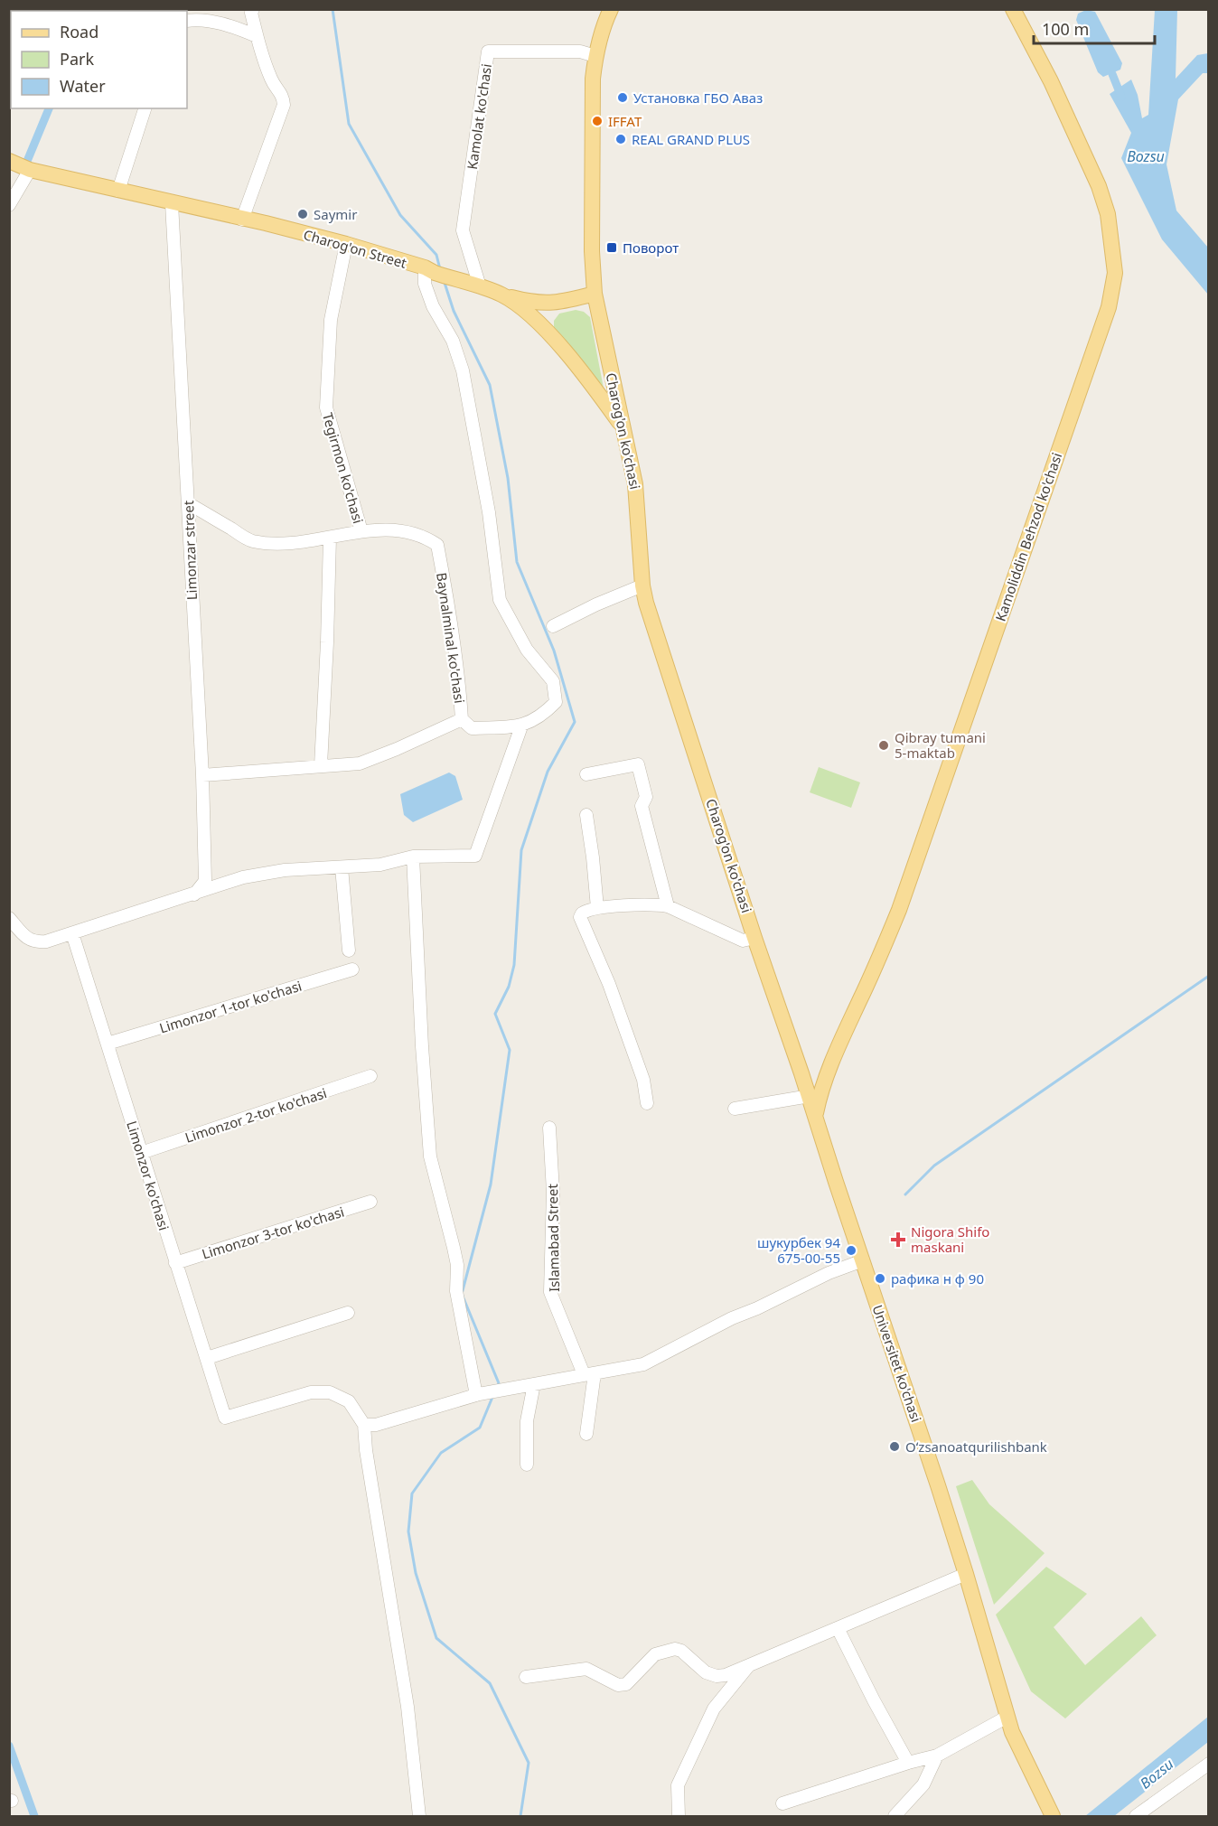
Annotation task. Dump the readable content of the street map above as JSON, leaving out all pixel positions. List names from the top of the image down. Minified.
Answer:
{"streets":{"main road":["Charog'on Street","Charog'on ko'chasi","Kamoliddin Behzod ko'chasi","Universitet ko'chasi"],"street":["Kamolat ko'chasi","Tegirmon ko'chasi","Limonzar street","Baynalminal ko'chasi","Limonzor 1-tor ko'chasi","Limonzor 2-tor ko'chasi","Limonzor ko'chasi","Limonzor 3-tor ko'chasi","Islamabad Street"]},"crossings":[["Kamolat ko'chasi","Charog'on Street"],["Kamolat ko'chasi","Charog'on ko'chasi"],["Charog'on Street","Charog'on ko'chasi"],["Charog'on Street","Tegirmon ko'chasi"],["Charog'on Street","Limonzar street"],["Charog'on Street","Baynalminal ko'chasi"],["Charog'on ko'chasi","Universitet ko'chasi"],["Tegirmon ko'chasi","Baynalminal ko'chasi"],["Kamoliddin Behzod ko'chasi","Universitet ko'chasi"],["Limonzar street","Baynalminal ko'chasi"],["Limonzor 1-tor ko'chasi","Limonzor ko'chasi"],["Limonzor 2-tor ko'chasi","Limonzor ko'chasi"],["Limonzor ko'chasi","Limonzor 3-tor ko'chasi"]],"water":["Bozsu"],"places":{"other":["Установка ГБО Аваз","IFFAT","REAL GRAND PLUS","Saymir","Qibray tumani 5-maktab","шукурбек 94 675-00-55","рафика н ф 90","Oʻzsanoatqurilishbank"],"transit":["Поворот"],"health":["Nigora Shifo maskani"]},"legend":["Road","Park","Water"],"scale_bar":"100 m"}
